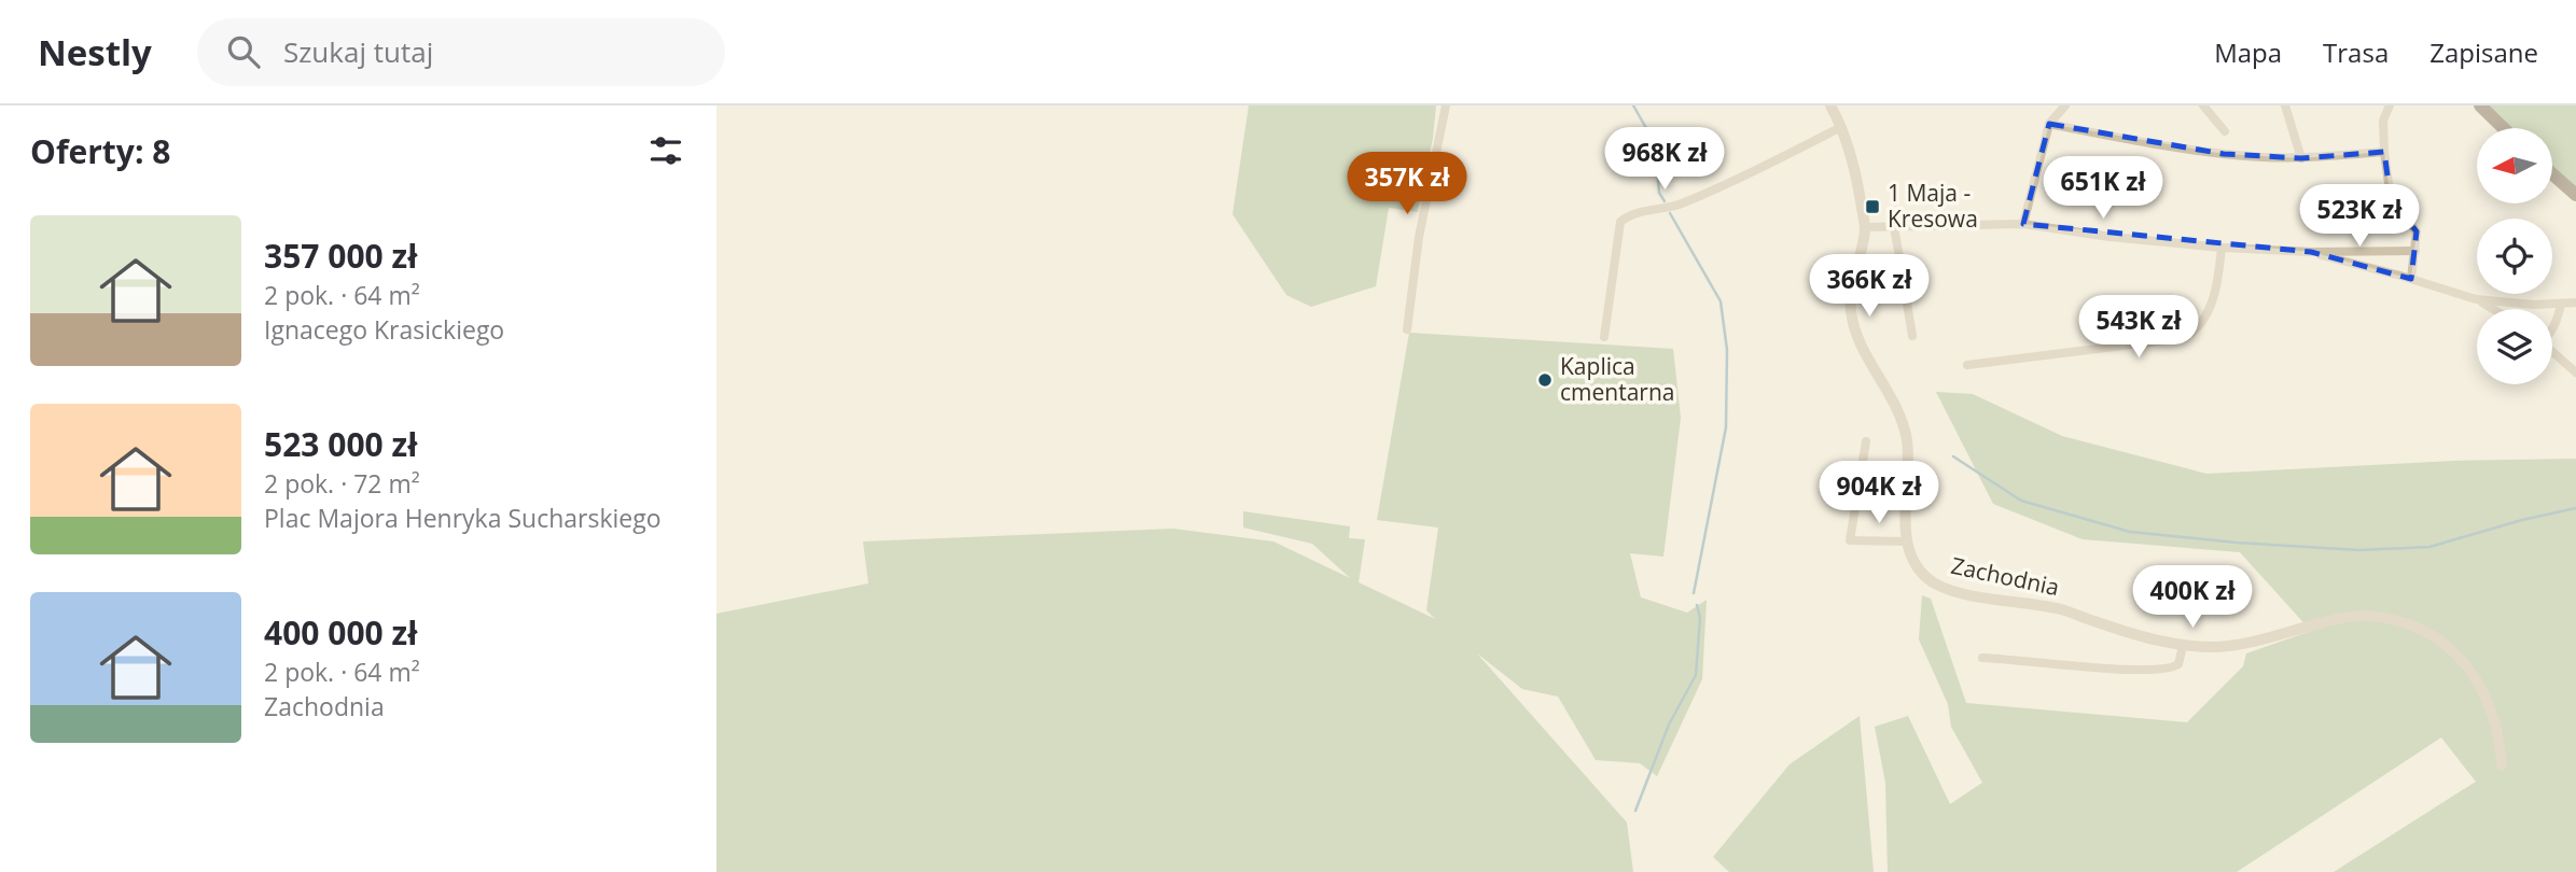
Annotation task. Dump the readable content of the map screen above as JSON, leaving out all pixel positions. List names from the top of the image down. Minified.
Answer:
{"streets":{"street":["Zachodnia"]},"places":{"transit":["1 Maja - Kresowa"],"other":["Kaplica cmentarna"]},"north":"left","page":{"header":"Nestly","search":"Szukaj tutaj","nav":["Mapa","Trasa","Zapisane"],"heading":"Oferty: 8","price":["968K zł","357K zł","651K zł","523K zł","366K zł","543K zł","904K zł","400K zł"],"list":[{"name":"357 000 zł","note":"2 pok. · 64 m² · Ignacego Krasickiego"},{"name":"523 000 zł","note":"2 pok. · 72 m² · Plac Majora Henryka Sucharskiego"},{"name":"400 000 zł","note":"2 pok. · 64 m² · Zachodnia"}]}}
